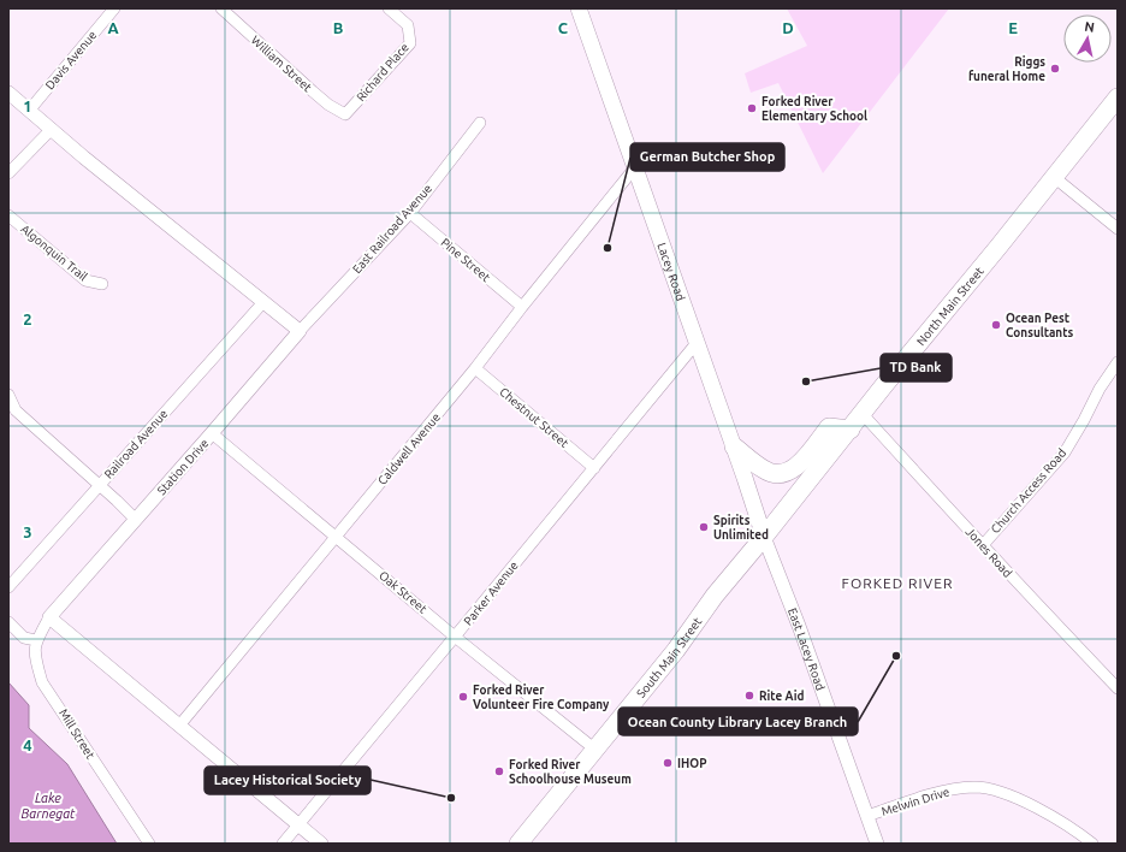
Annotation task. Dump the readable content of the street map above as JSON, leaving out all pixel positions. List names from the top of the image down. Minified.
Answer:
{"streets":{"highway":["North Main Street","South Main Street"],"main road":["Lacey Road"],"street":["Davis Avenue","William Street","Richard Place","East Railroad Avenue","Algonquin Trail","Pine Street","Chestnut Street","Railroad Avenue","Caldwell Avenue","Station Drive","Church Access Road","Jones Road","Oak Street","Parker Avenue","East Lacey Road","Mill Street","Melwin Drive"]},"crossings":[["William Street","Richard Place"],["East Railroad Avenue","Pine Street"],["East Railroad Avenue","Station Drive"],["Pine Street","Caldwell Avenue"],["Lacey Road","North Main Street"],["Lacey Road","Caldwell Avenue"],["Lacey Road","Parker Avenue"],["Lacey Road","East Lacey Road"],["Lacey Road","South Main Street"],["North Main Street","Jones Road"],["North Main Street","East Lacey Road"],["North Main Street","South Main Street"],["Chestnut Street","Caldwell Avenue"],["Chestnut Street","Parker Avenue"],["Caldwell Avenue","Oak Street"],["Station Drive","Oak Street"],["Church Access Road","Jones Road"],["Oak Street","Parker Avenue"],["Oak Street","South Main Street"],["East Lacey Road","South Main Street"],["East Lacey Road","Melwin Drive"]],"districts":["FORKED RIVER"],"water":["Lake Barnegat"],"places":["Riggs funeral Home","Forked River Elementary School","German Butcher Shop","Ocean Pest Consultants","TD Bank","Spirits Unlimited","Ocean County Library Lacey Branch","Rite Aid","Forked River Volunteer Fire Company","IHOP","Forked River Schoolhouse Museum","Lacey Historical Society"],"north":"top","grid":{"columns":["A","B","C","D","E"],"rows":["1","2","3","4"]}}
